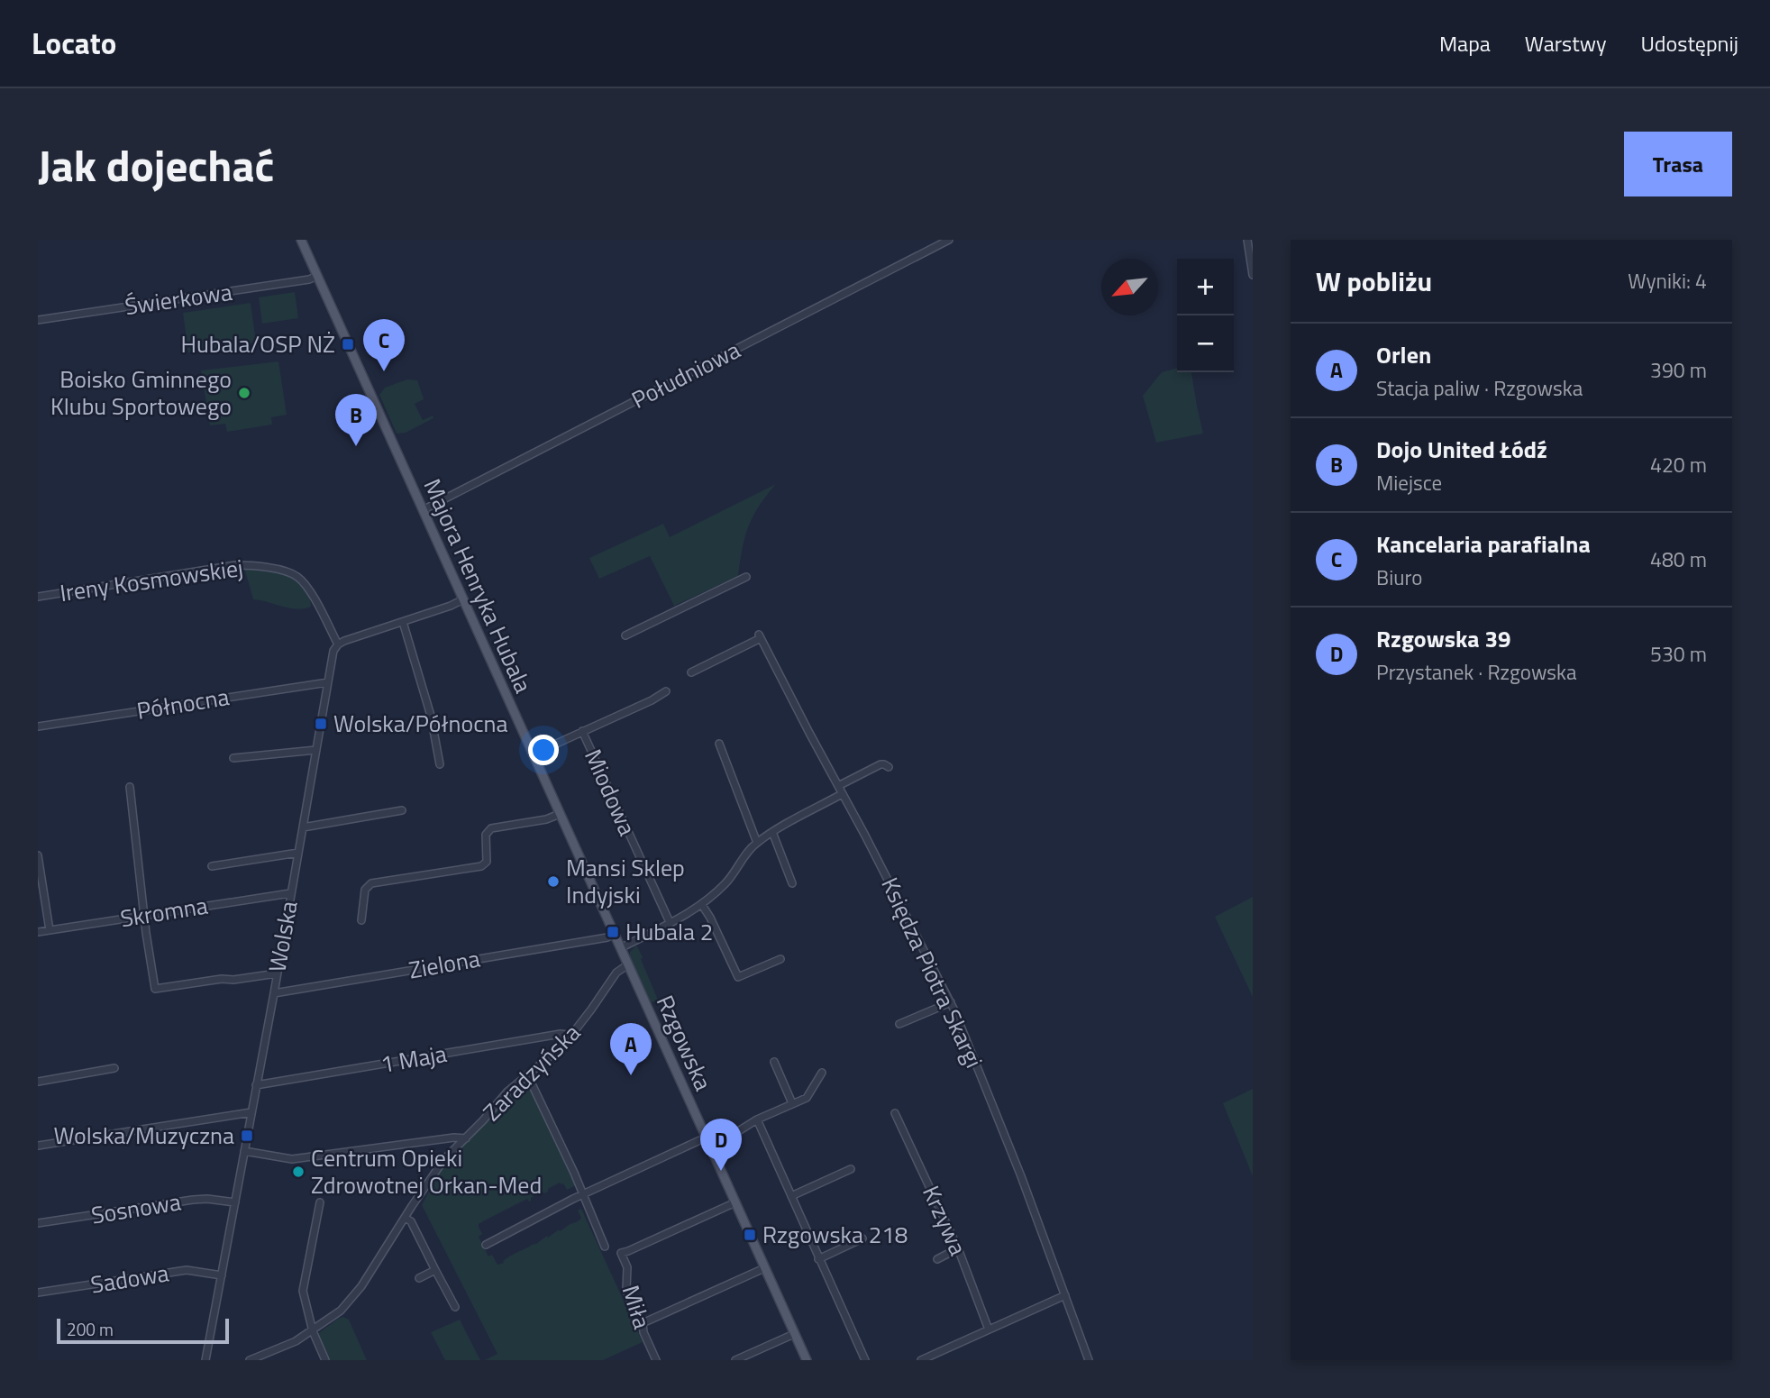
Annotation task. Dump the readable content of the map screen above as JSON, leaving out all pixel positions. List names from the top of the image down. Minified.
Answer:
{"streets":{"main road":["Majora Henryka Hubala","Rzgowska"],"street":["Świerkowa","Południowa","Ireny Kosmowskiej","Północna","Miodowa","Skromna","Wolska","Zielona","Księdza Piotra Skargi","1 Maja","Zaradzyńska","Sosnowa","Krzywa","Sadowa","Miła"]},"crossings":[["Świerkowa","Majora Henryka Hubala"],["Południowa","Majora Henryka Hubala"],["Ireny Kosmowskiej","Wolska"],["Majora Henryka Hubala","Zielona"],["Majora Henryka Hubala","Rzgowska"],["Północna","Wolska"],["Skromna","Wolska"],["Wolska","Zielona"],["Wolska","1 Maja"],["Wolska","Sosnowa"],["Wolska","Sadowa"],["Rzgowska","Zaradzyńska"],["Rzgowska","Miła"],["1 Maja","Zaradzyńska"]],"places":{"transit":["Hubala/OSP NŻ","Wolska/Północna","Hubala 2","Wolska/Muzyczna","Rzgowska 218"],"other":["Boisko Gminnego Klubu Sportowego","Mansi Sklep Indyjski","Centrum Opieki Zdrowotnej Orkan-Med"]},"scale_bar":"200 m","north":"bottom left","page":{"header":"Locato","nav":["Mapa","Warstwy","Udostępnij"],"title":"Jak dojechać","buttons":"Trasa","heading":["W pobliżu","Wyniki: 4"],"map_buttons":["+","−"],"pins":["C","B","A","D"],"list":[{"mark":"A","name":"Orlen","note":"Stacja paliw · Rzgowska","value":"390 m"},{"mark":"B","name":"Dojo United Łódź","note":"Miejsce","value":"420 m"},{"mark":"C","name":"Kancelaria parafialna","note":"Biuro","value":"480 m"},{"mark":"D","name":"Rzgowska 39","note":"Przystanek · Rzgowska","value":"530 m"}],"scale":"200 m"}}
